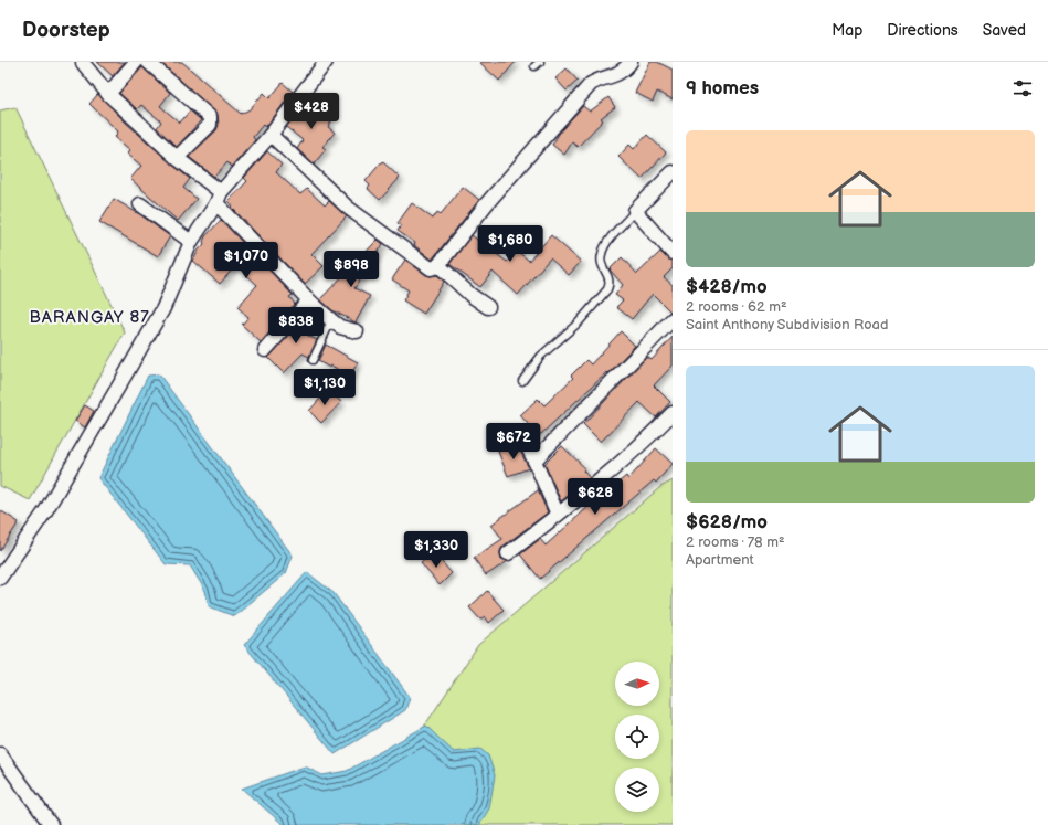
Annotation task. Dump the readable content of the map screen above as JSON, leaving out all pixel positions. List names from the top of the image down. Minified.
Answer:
{"districts":["BARANGAY 87"],"north":"right","page":{"header":"Doorstep","nav":["Map","Directions","Saved"],"heading":"9 homes","price":["$428","$1,680","$1,070","$898","$838","$1,130","$672","$628","$1,330"],"list":[{"name":"$428/mo","note":"2 rooms · 62 m² · Saint Anthony Subdivision Road"},{"name":"$628/mo","note":"2 rooms · 78 m² · Apartment"}]}}
